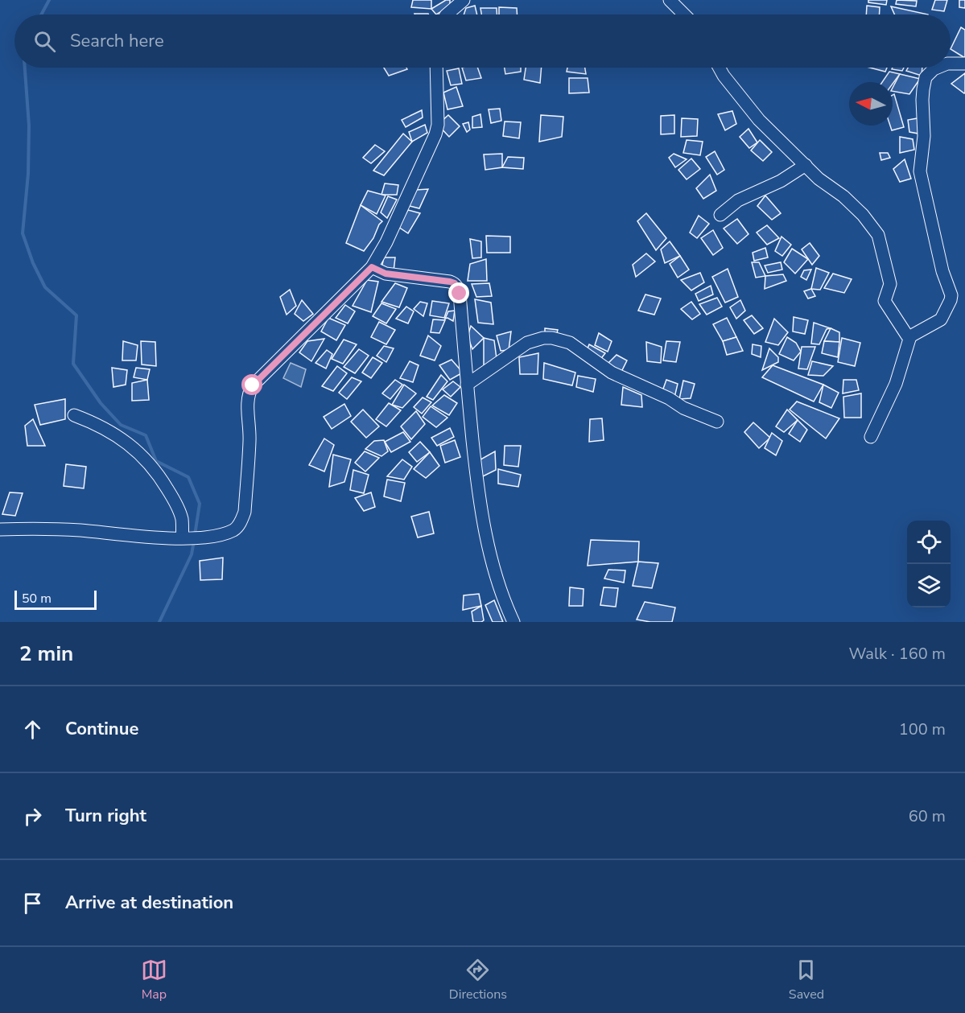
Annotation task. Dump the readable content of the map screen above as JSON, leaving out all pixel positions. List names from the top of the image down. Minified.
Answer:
{"scale_bar":"50 m","north":"left","page":{"search":"Search here","scale":"50 m","heading":["2 min","Walk · 160 m"],"list":[["Continue","100 m"],["Turn right","60 m"],"Arrive at destination"],"nav":["Map","Directions","Saved"]}}
